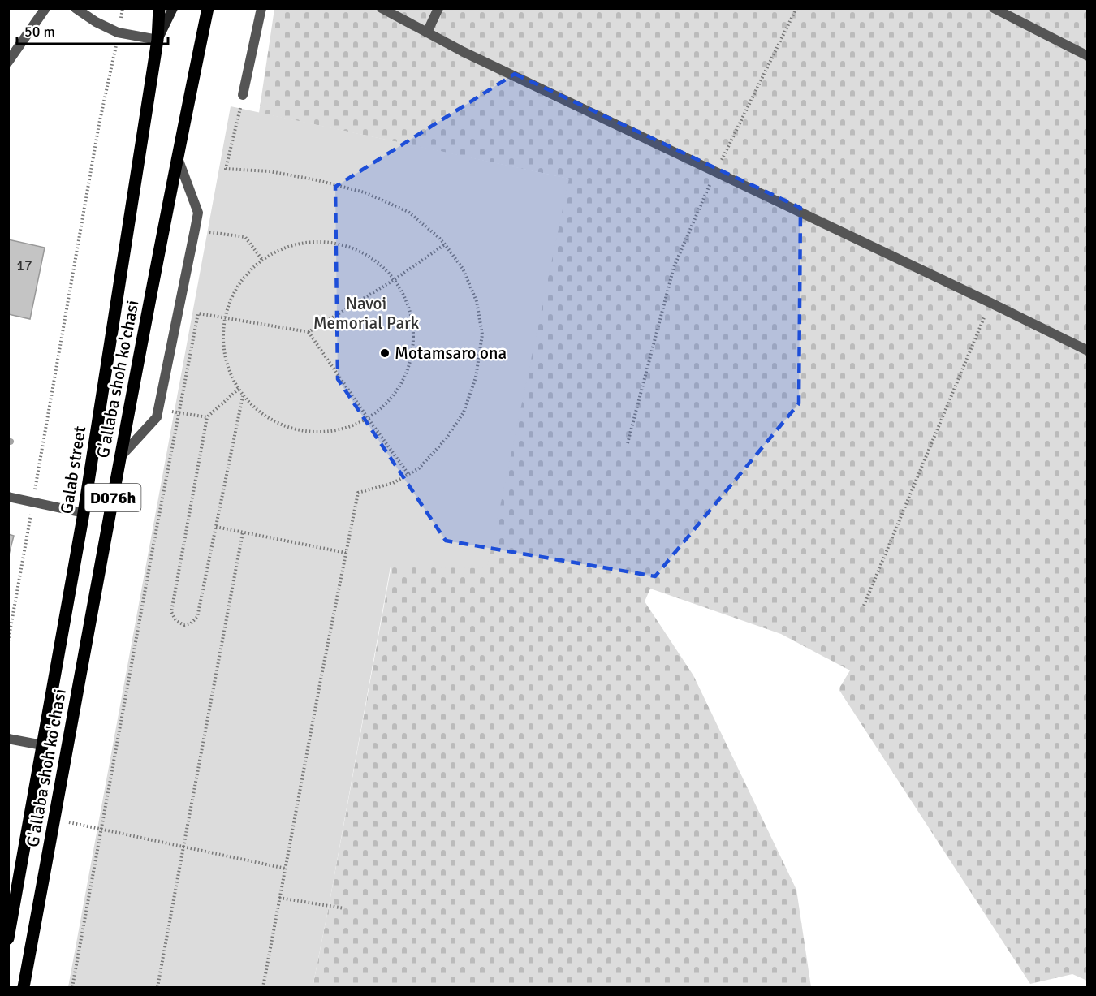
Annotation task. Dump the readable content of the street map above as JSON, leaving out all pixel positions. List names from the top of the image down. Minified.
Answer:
{"streets":{"main road":["G'allaba shoh ko'chasi","Galab street","D076h"]},"parks":["Navoi Memorial Park"],"places":["Motamsaro ona"],"house_numbers":["17"],"scale_bar":"50 m"}
